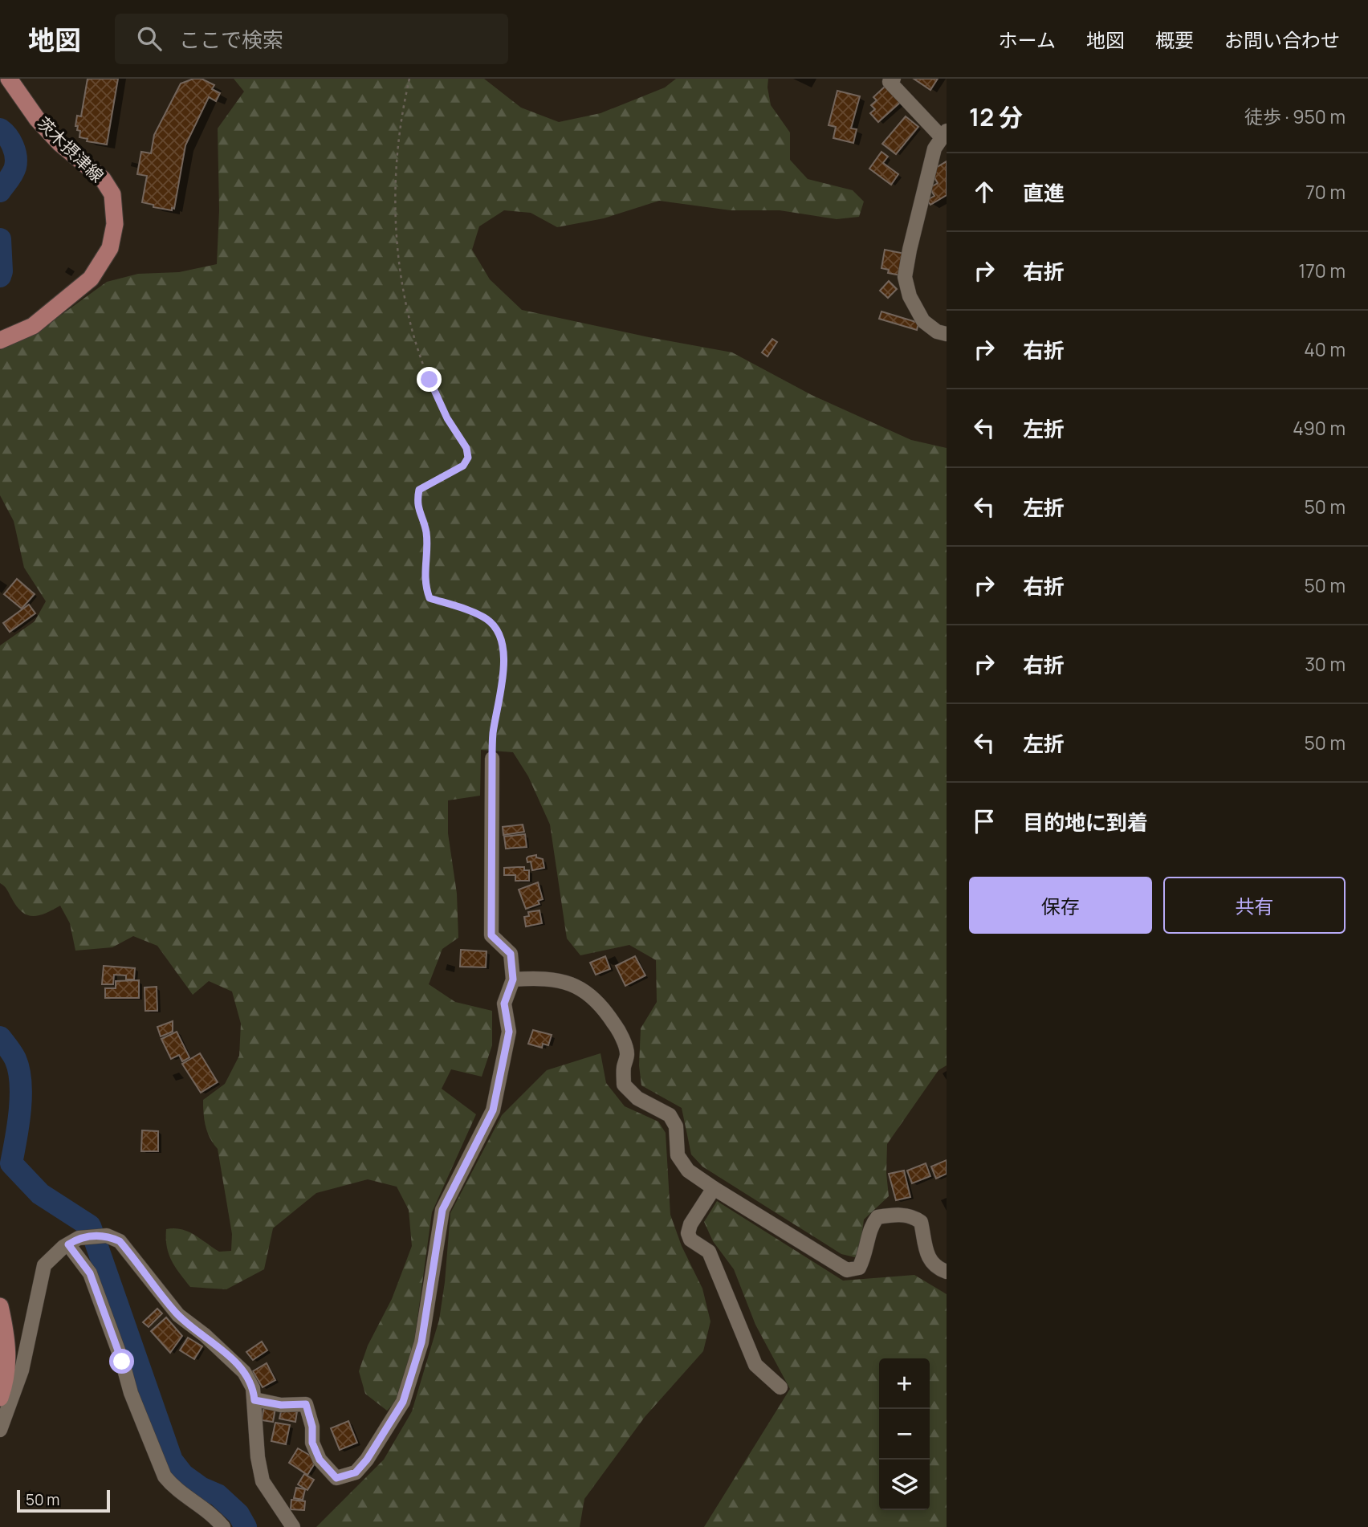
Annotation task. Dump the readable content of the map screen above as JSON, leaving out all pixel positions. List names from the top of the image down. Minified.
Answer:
{"streets":{"main road":["茨木摂津線"]},"scale_bar":"50 m","page":{"header":"地図","search":"ここで検索","nav":["ホーム","地図","概要","お問い合わせ"],"heading":["12 分","徒歩 · 950 m"],"list":[["直進","70 m"],["右折","170 m"],["右折","40 m"],["左折","490 m"],["左折","50 m"],["右折","50 m"],["右折","30 m"],["左折","50 m"],"目的地に到着"],"buttons":["保存","共有"],"map_buttons":["+","−"],"scale":"50 m"}}
